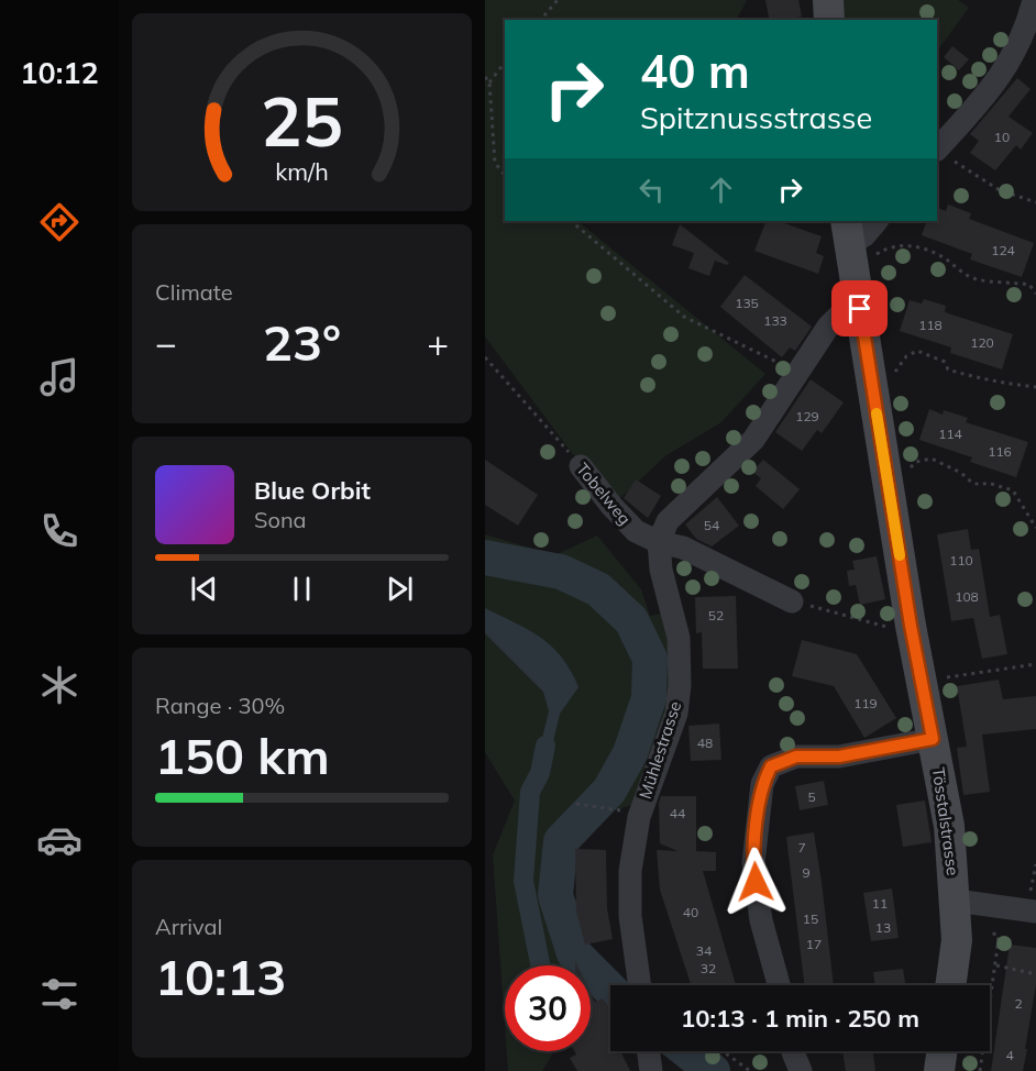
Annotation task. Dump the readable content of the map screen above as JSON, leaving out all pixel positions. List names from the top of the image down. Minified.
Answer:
{"streets":{"main road":["Tösstalstrasse"],"street":["Tobelweg","Mühlestrasse"]},"crossings":[["Tobelweg","Mühlestrasse"]],"house_numbers":["10","124","135","133","118","120","129","114","116","54","110","108","52","119","48","5","44","7","9","11","40","15","13","17","34","32","2","4"],"page":{"tabs":"10:12","turn":["40 m","Spitznussstrasse"],"tile":["Climate",["Range · 30%","150 km"],["Arrival","10:13"]],"heat":["−","23°","+"],"song":["Blue Orbit","Sona"],"limit":"30","trip":"10:13 · 1 min · 250 m","gauge":["25","km/h"]}}
